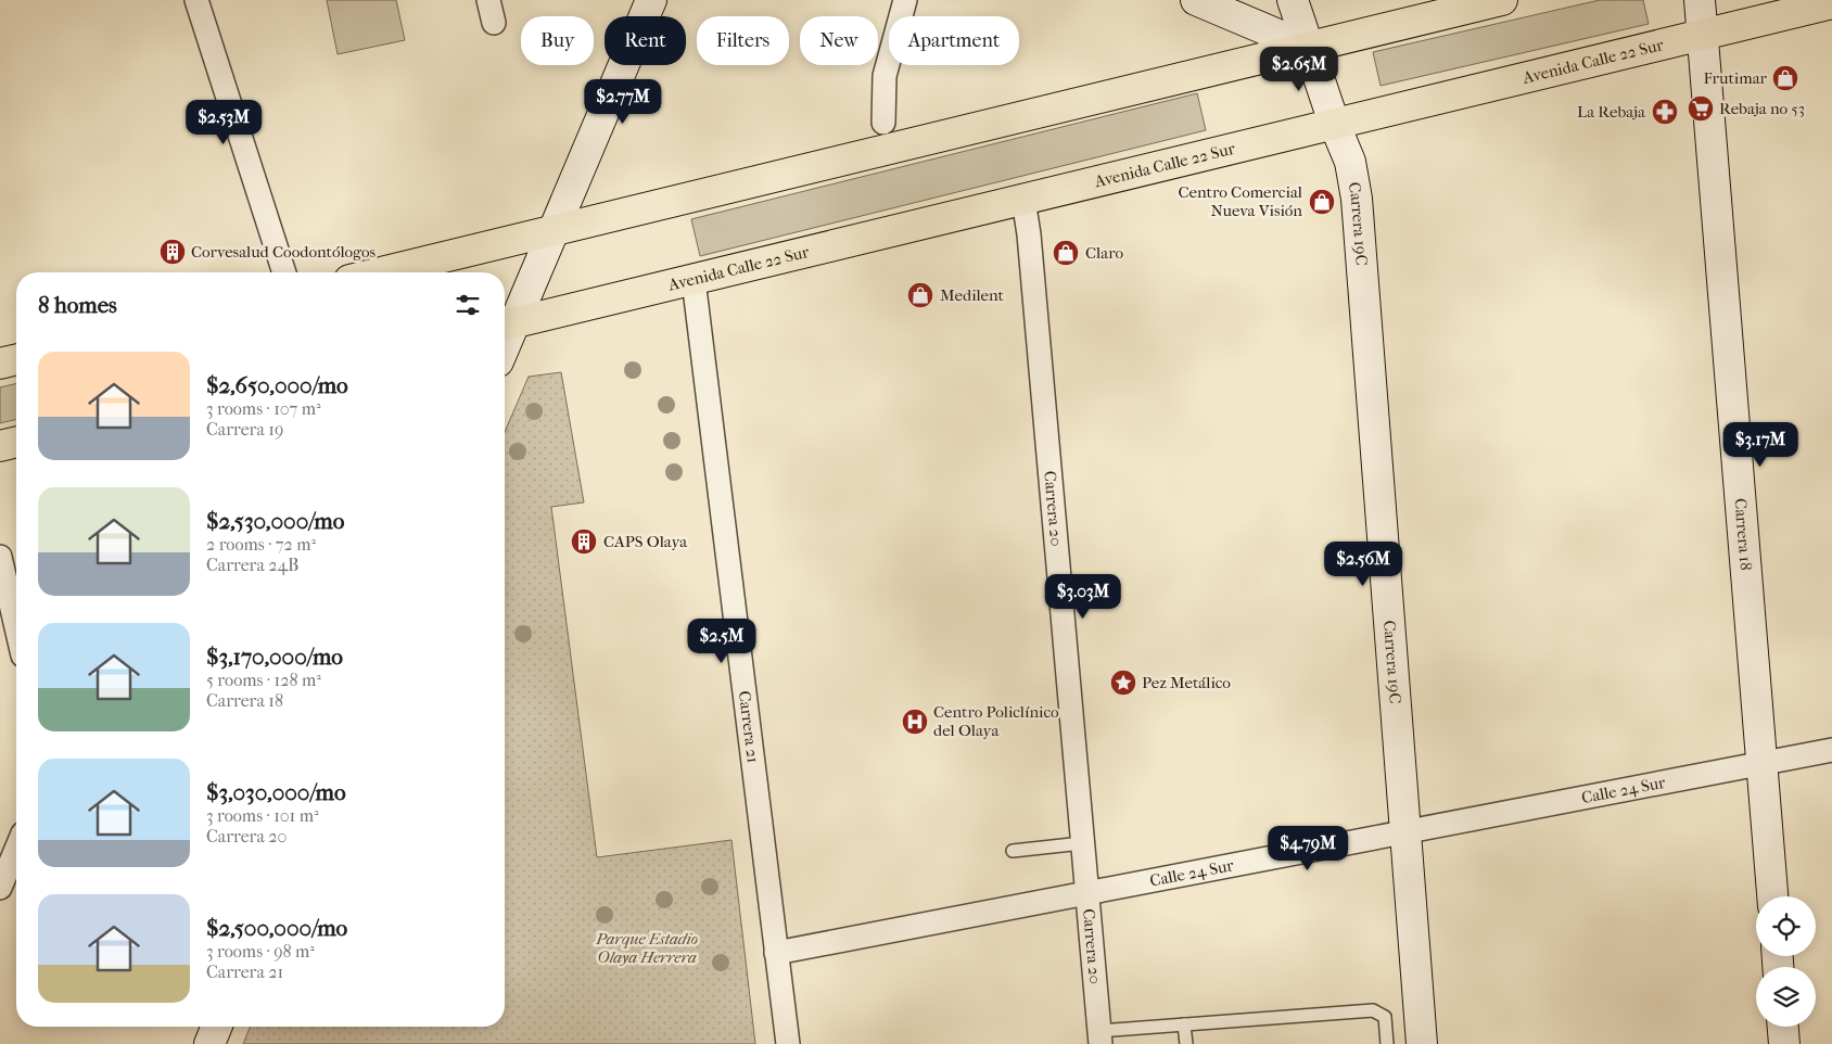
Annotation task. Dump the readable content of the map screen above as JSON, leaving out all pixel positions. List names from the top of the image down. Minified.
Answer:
{"streets":{"main road":["Avenida Calle 22 Sur"],"street":["Carrera 19C","Carrera 20","Carrera 18","Carrera 21","Calle 24 Sur"]},"crossings":[["Avenida Calle 22 Sur","Carrera 19C"],["Avenida Calle 22 Sur","Carrera 20"],["Avenida Calle 22 Sur","Carrera 18"],["Avenida Calle 22 Sur","Carrera 21"],["Carrera 19C","Calle 24 Sur"],["Carrera 20","Calle 24 Sur"],["Carrera 18","Calle 24 Sur"],["Carrera 21","Calle 24 Sur"]],"parks":["Parque Estadio Olaya Herrera"],"places":{"shop":["Frutimar","Centro Comercial Nueva Visión","Claro","Medilent"],"supermarket":["Rebaja no 53"],"pharmacy":["La Rebaja"],"building":["Corvesalud Coodontólogos","CAPS Olaya"],"place":["Pez Metálico"],"hospital":["Centro Policlínico del Olaya"]},"page":{"chip":["Buy","Rent","Filters","New","Apartment"],"price":["$2.65M","$2.77M","$2.53M","$3.17M","$2.56M","$3.03M","$2.5M","$4.79M"],"heading":"8 homes","list":[{"name":"$2,650,000/mo","note":"3 rooms · 107 m² · Carrera 19"},{"name":"$2,530,000/mo","note":"2 rooms · 72 m² · Carrera 24B"},{"name":"$3,170,000/mo","note":"5 rooms · 128 m² · Carrera 18"},{"name":"$3,030,000/mo","note":"3 rooms · 101 m² · Carrera 20"},{"name":"$2,500,000/mo","note":"3 rooms · 98 m² · Carrera 21"}]}}
